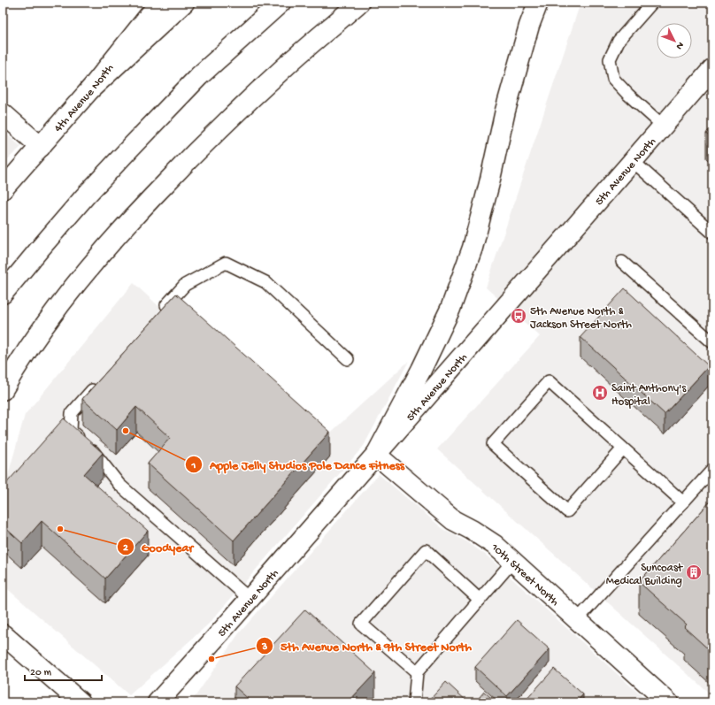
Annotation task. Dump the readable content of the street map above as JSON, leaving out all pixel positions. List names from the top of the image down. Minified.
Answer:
{"streets":{"main road":["4th Avenue North","5th Avenue North","10th Street North"]},"crossings":[["5th Avenue North","10th Street North"]],"places":{"bus stop":["5th Avenue North & Jackson Street North"],"hospital":["Saint Anthony's Hospital"],"other":["Apple Jelly Studios Pole Dance Fitness","Goodyear","5th Avenue North & 9th Street North"],"building":["Suncoast Medical Building"]},"scale_bar":"20 m","north":"bottom right"}
